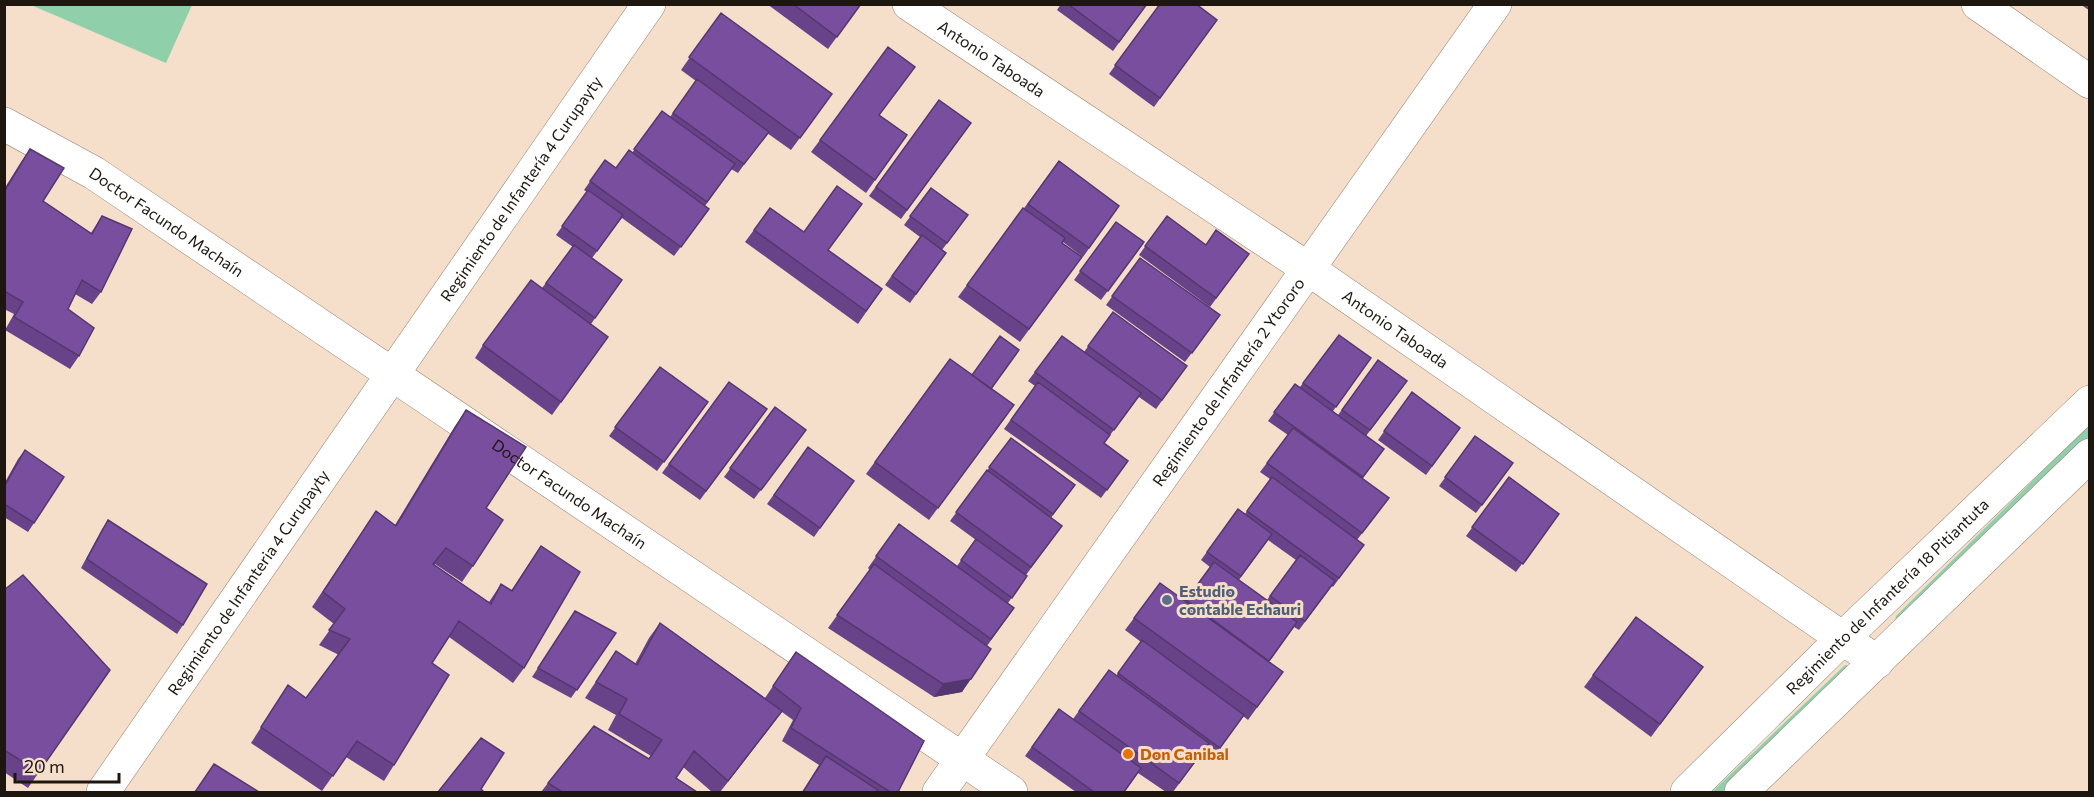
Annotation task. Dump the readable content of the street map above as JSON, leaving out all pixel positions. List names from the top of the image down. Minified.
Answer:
{"streets":{"street":["Antonio Taboada","Regimiento de Infantería 4 Curupayty","Doctor Facundo Machaín","Regimiento de Infantería 2 Ytororo","Regimiento de Infanteria 4 Curupayty","Regimiento de Infantería 18 Pitiantuta"]},"crossings":[["Antonio Taboada","Regimiento de Infantería 2 Ytororo"],["Antonio Taboada","Regimiento de Infantería 18 Pitiantuta"],["Regimiento de Infantería 4 Curupayty","Doctor Facundo Machaín"],["Regimiento de Infantería 4 Curupayty","Regimiento de Infanteria 4 Curupayty"],["Doctor Facundo Machaín","Regimiento de Infantería 2 Ytororo"],["Doctor Facundo Machaín","Regimiento de Infanteria 4 Curupayty"]],"places":["Estudio contable Echauri","Don Canibal"],"scale_bar":"20 m"}
